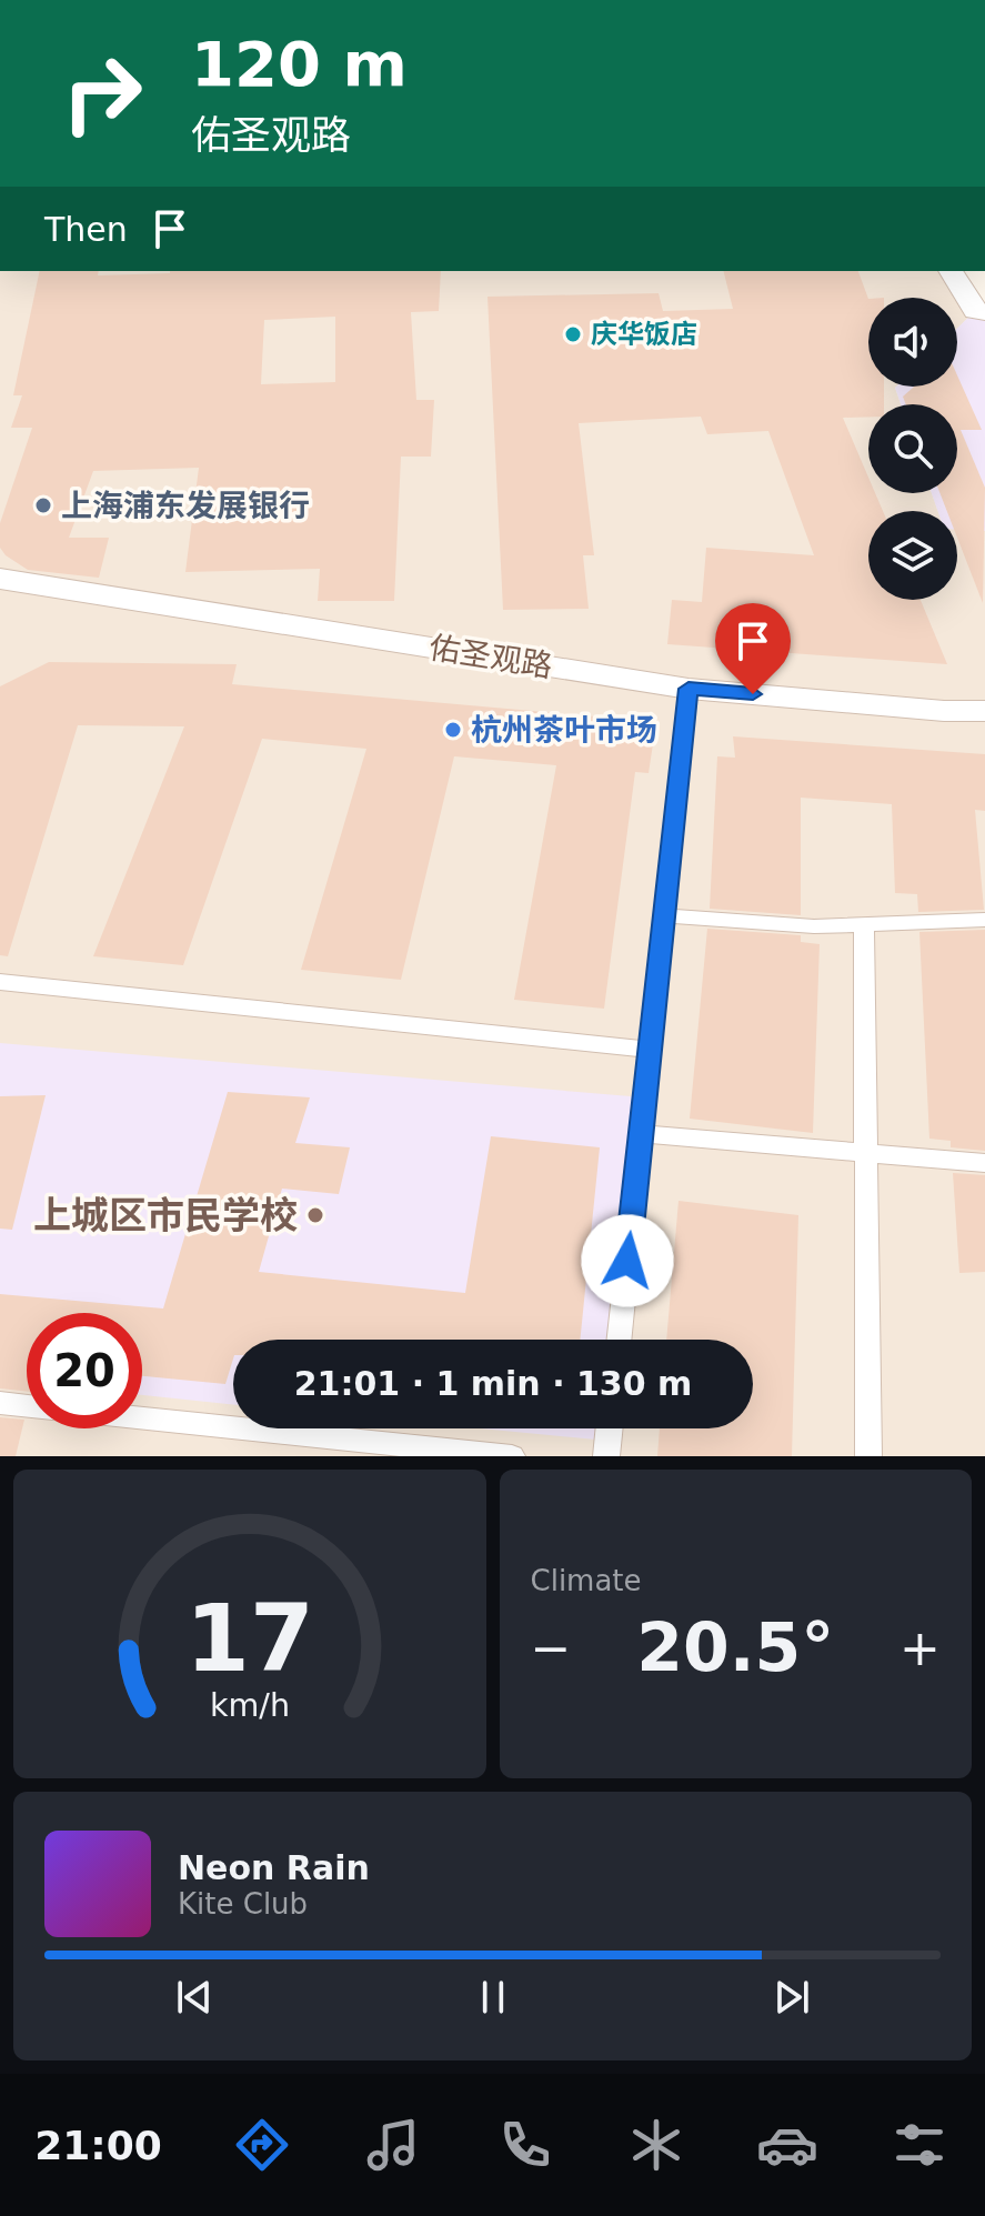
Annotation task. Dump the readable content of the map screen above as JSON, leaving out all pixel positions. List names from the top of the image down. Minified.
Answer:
{"streets":{"street":["佑圣观路"]},"places":["庆华饭店","上海浦东发展银行","杭州茶叶市场","上城区市民学校"],"page":{"turn":["120 m","佑圣观路"],"then":"Then","limit":"20","trip":"21:01 · 1 min · 130 m","tile":"Climate","heat":["−","20.5°","+"],"song":["Neon Rain","Kite Club"],"tabs":"21:00","gauge":["17","km/h"]}}
